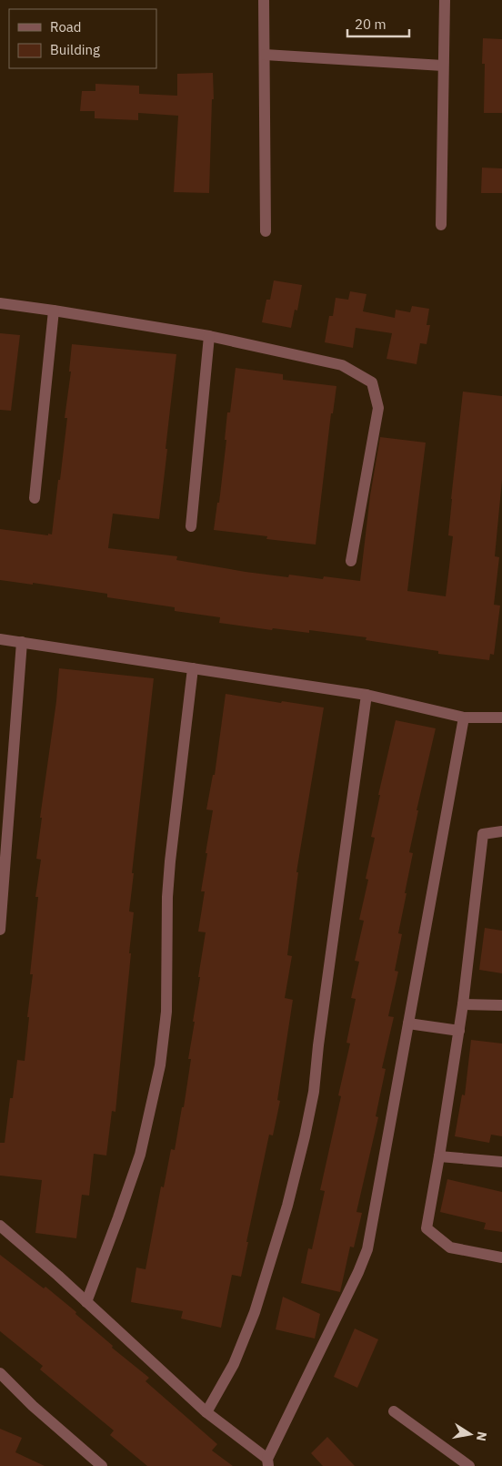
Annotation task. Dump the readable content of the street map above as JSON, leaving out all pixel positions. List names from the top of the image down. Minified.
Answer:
{"legend":["Road","Building"],"scale_bar":"20 m","north":"right"}
